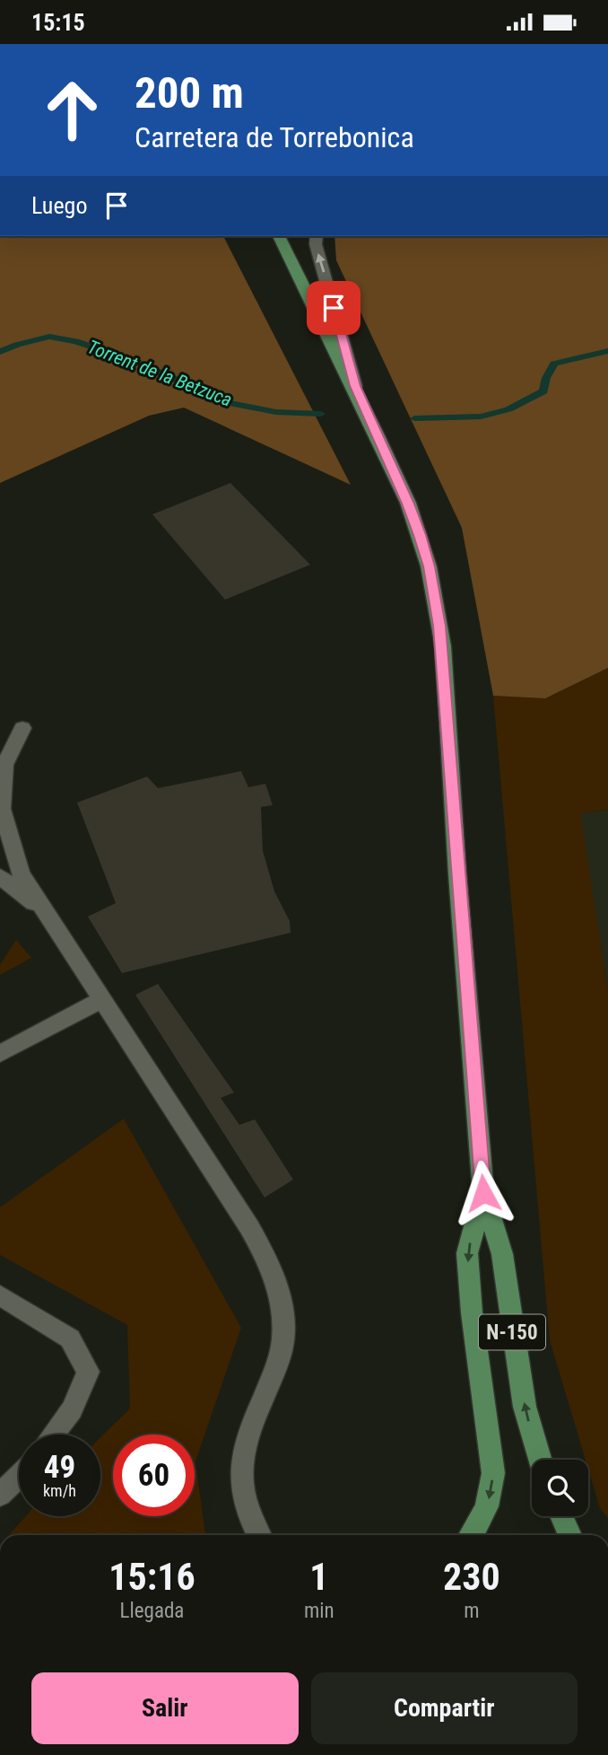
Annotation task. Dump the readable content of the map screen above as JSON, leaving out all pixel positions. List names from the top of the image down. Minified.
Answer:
{"streets":{"main road":["N-150"]},"water":["Torrent de la Betzuca"],"page":{"status":"15:15","turn":["200 m","Carretera de Torrebonica"],"then":"Luego","speed":"49 km/h","limit":"60","eta":["15:16","Llegada","1","min","230","m"],"buttons":["Salir","Compartir"]}}
